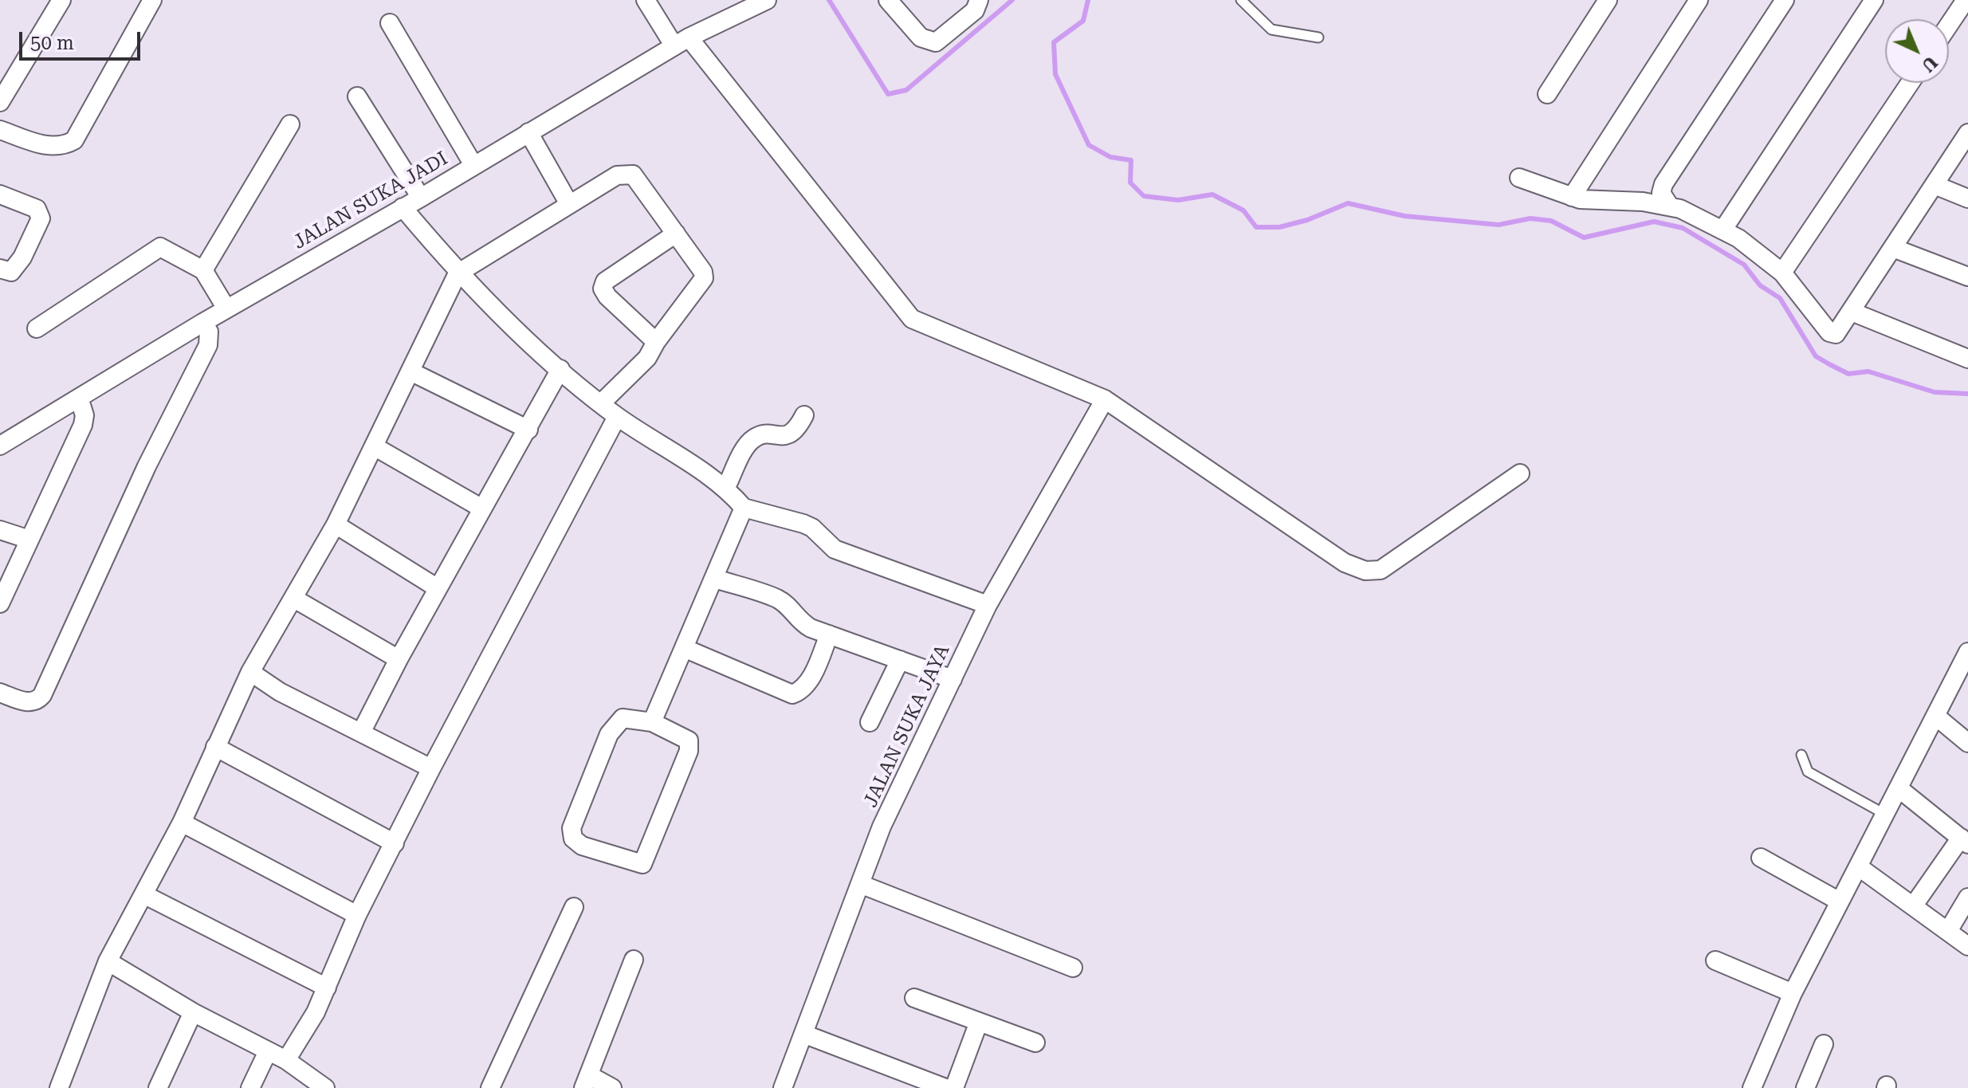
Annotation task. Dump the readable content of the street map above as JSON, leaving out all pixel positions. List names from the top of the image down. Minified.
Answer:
{"streets":{"street":["JALAN SUKA JADI","JALAN SUKA JAYA"]},"scale_bar":"50 m","north":"bottom right"}
